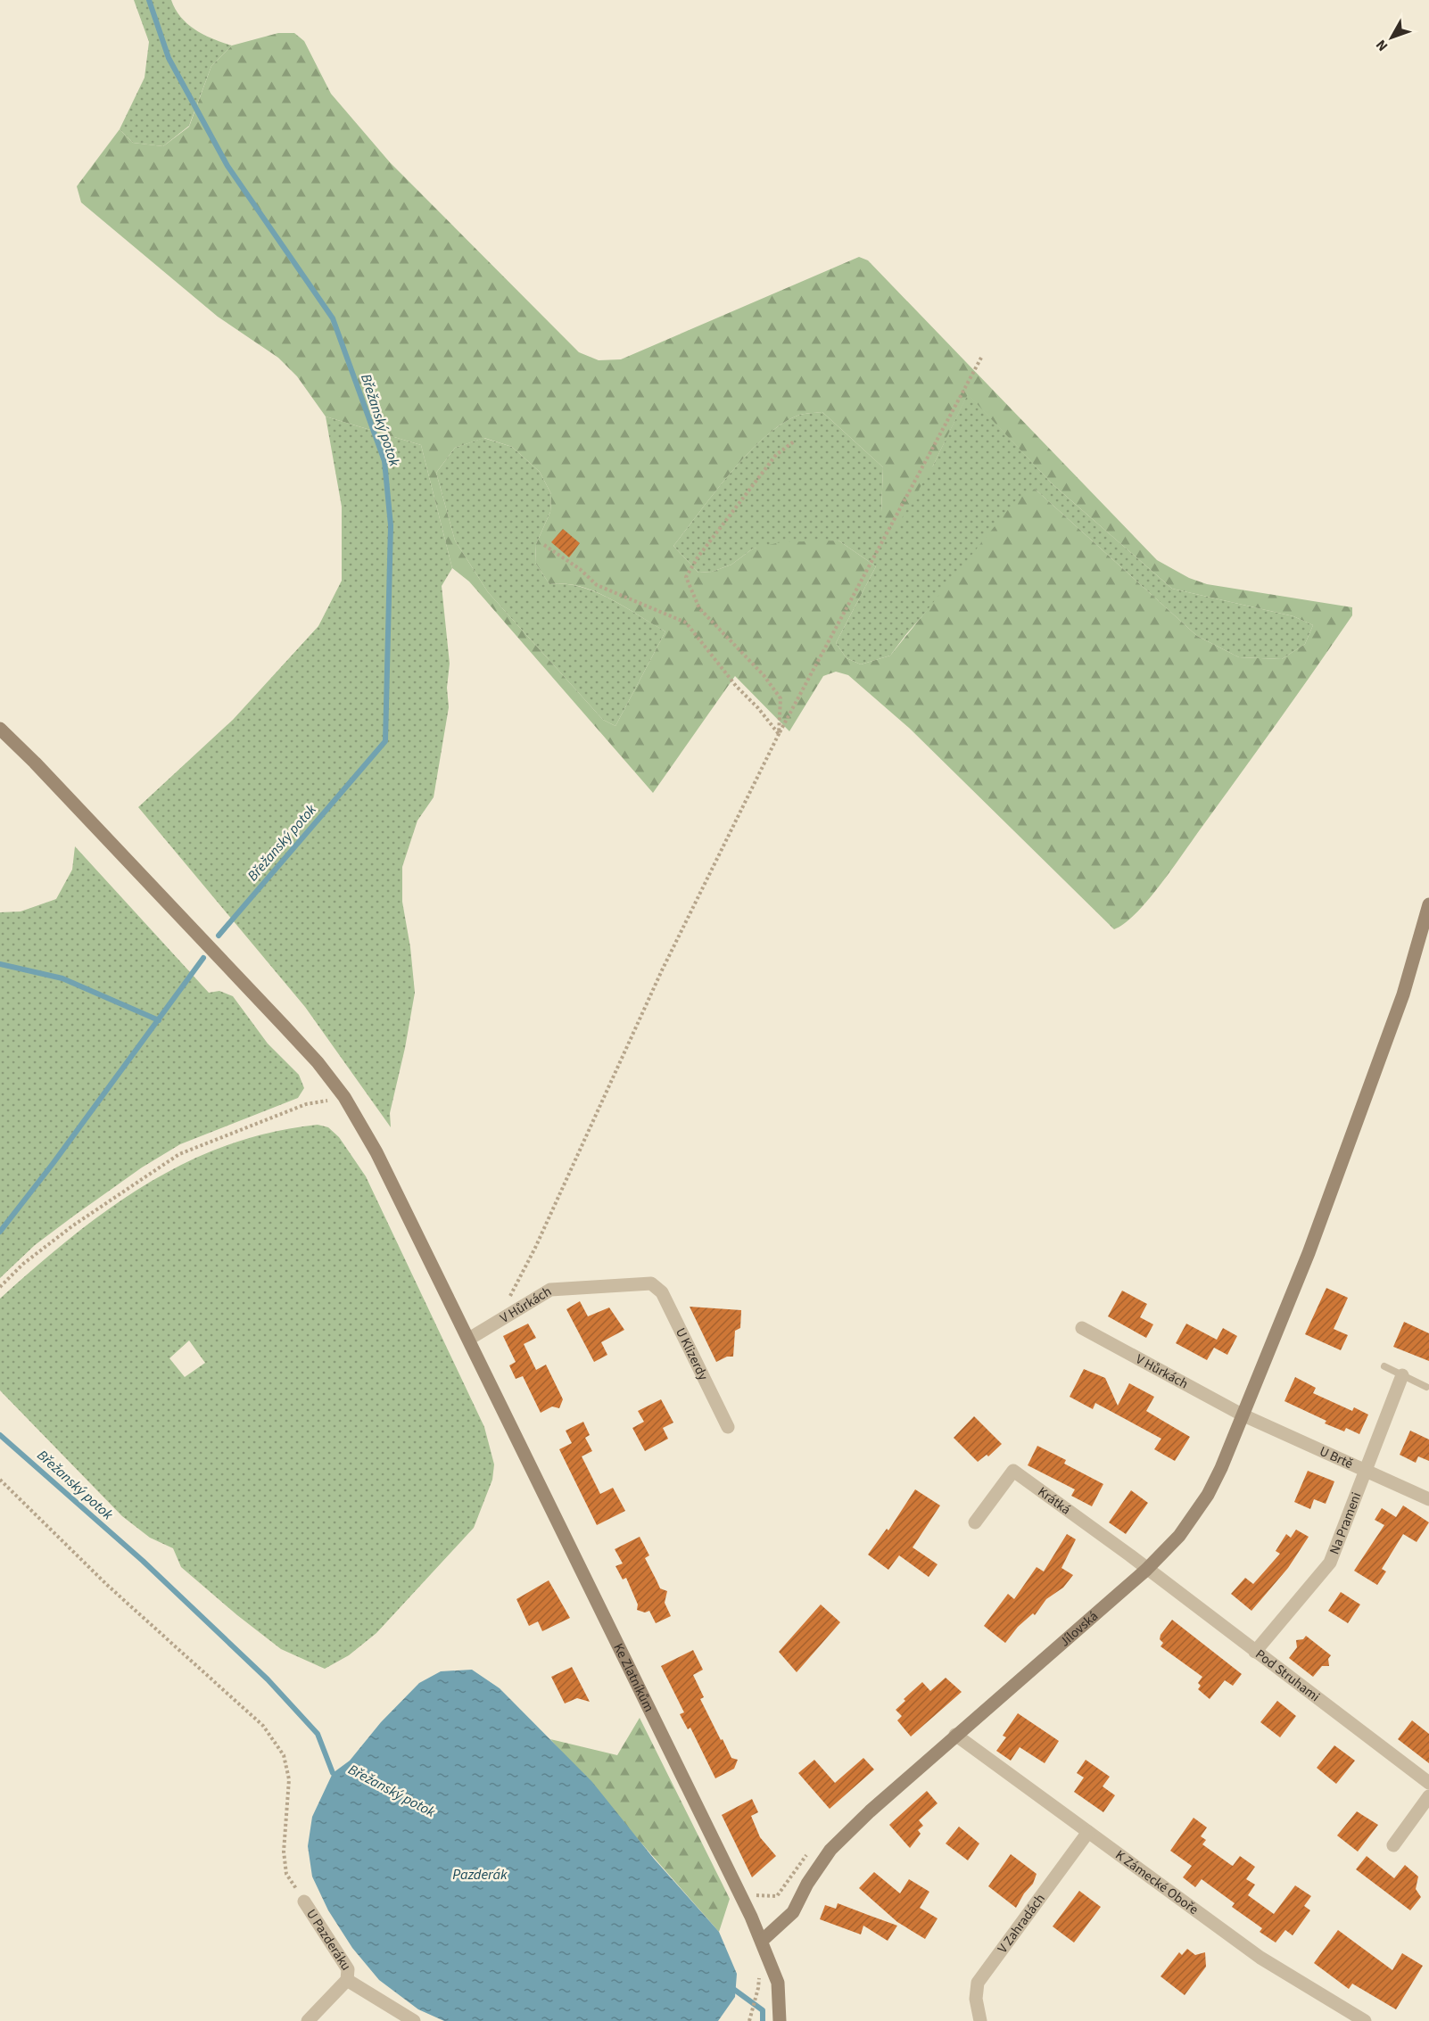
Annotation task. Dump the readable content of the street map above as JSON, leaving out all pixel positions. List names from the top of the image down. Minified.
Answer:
{"streets":{"main road":["Jílovská","Ke Zlatníkům"],"street":["V Hůrkách","U Klizerdy","U Brtě","Krátká","Na Prameni","Pod Struhami","K Zámecké Oboře","V Zahradách","U Pazderáku"]},"crossings":[["V Hůrkách","U Klizerdy"],["V Hůrkách","U Brtě"],["V Hůrkách","Jílovská"],["V Hůrkách","Ke Zlatníkům"],["U Brtě","Na Prameni"],["U Brtě","Jílovská"],["Krátká","Jílovská"],["Krátká","Pod Struhami"],["Na Prameni","Pod Struhami"],["Jílovská","Pod Struhami"],["Jílovská","Ke Zlatníkům"],["Jílovská","K Zámecké Oboře"],["K Zámecké Oboře","V Zahradách"]],"water":["Břežanský potok","Pazderák"],"north":"bottom left"}
